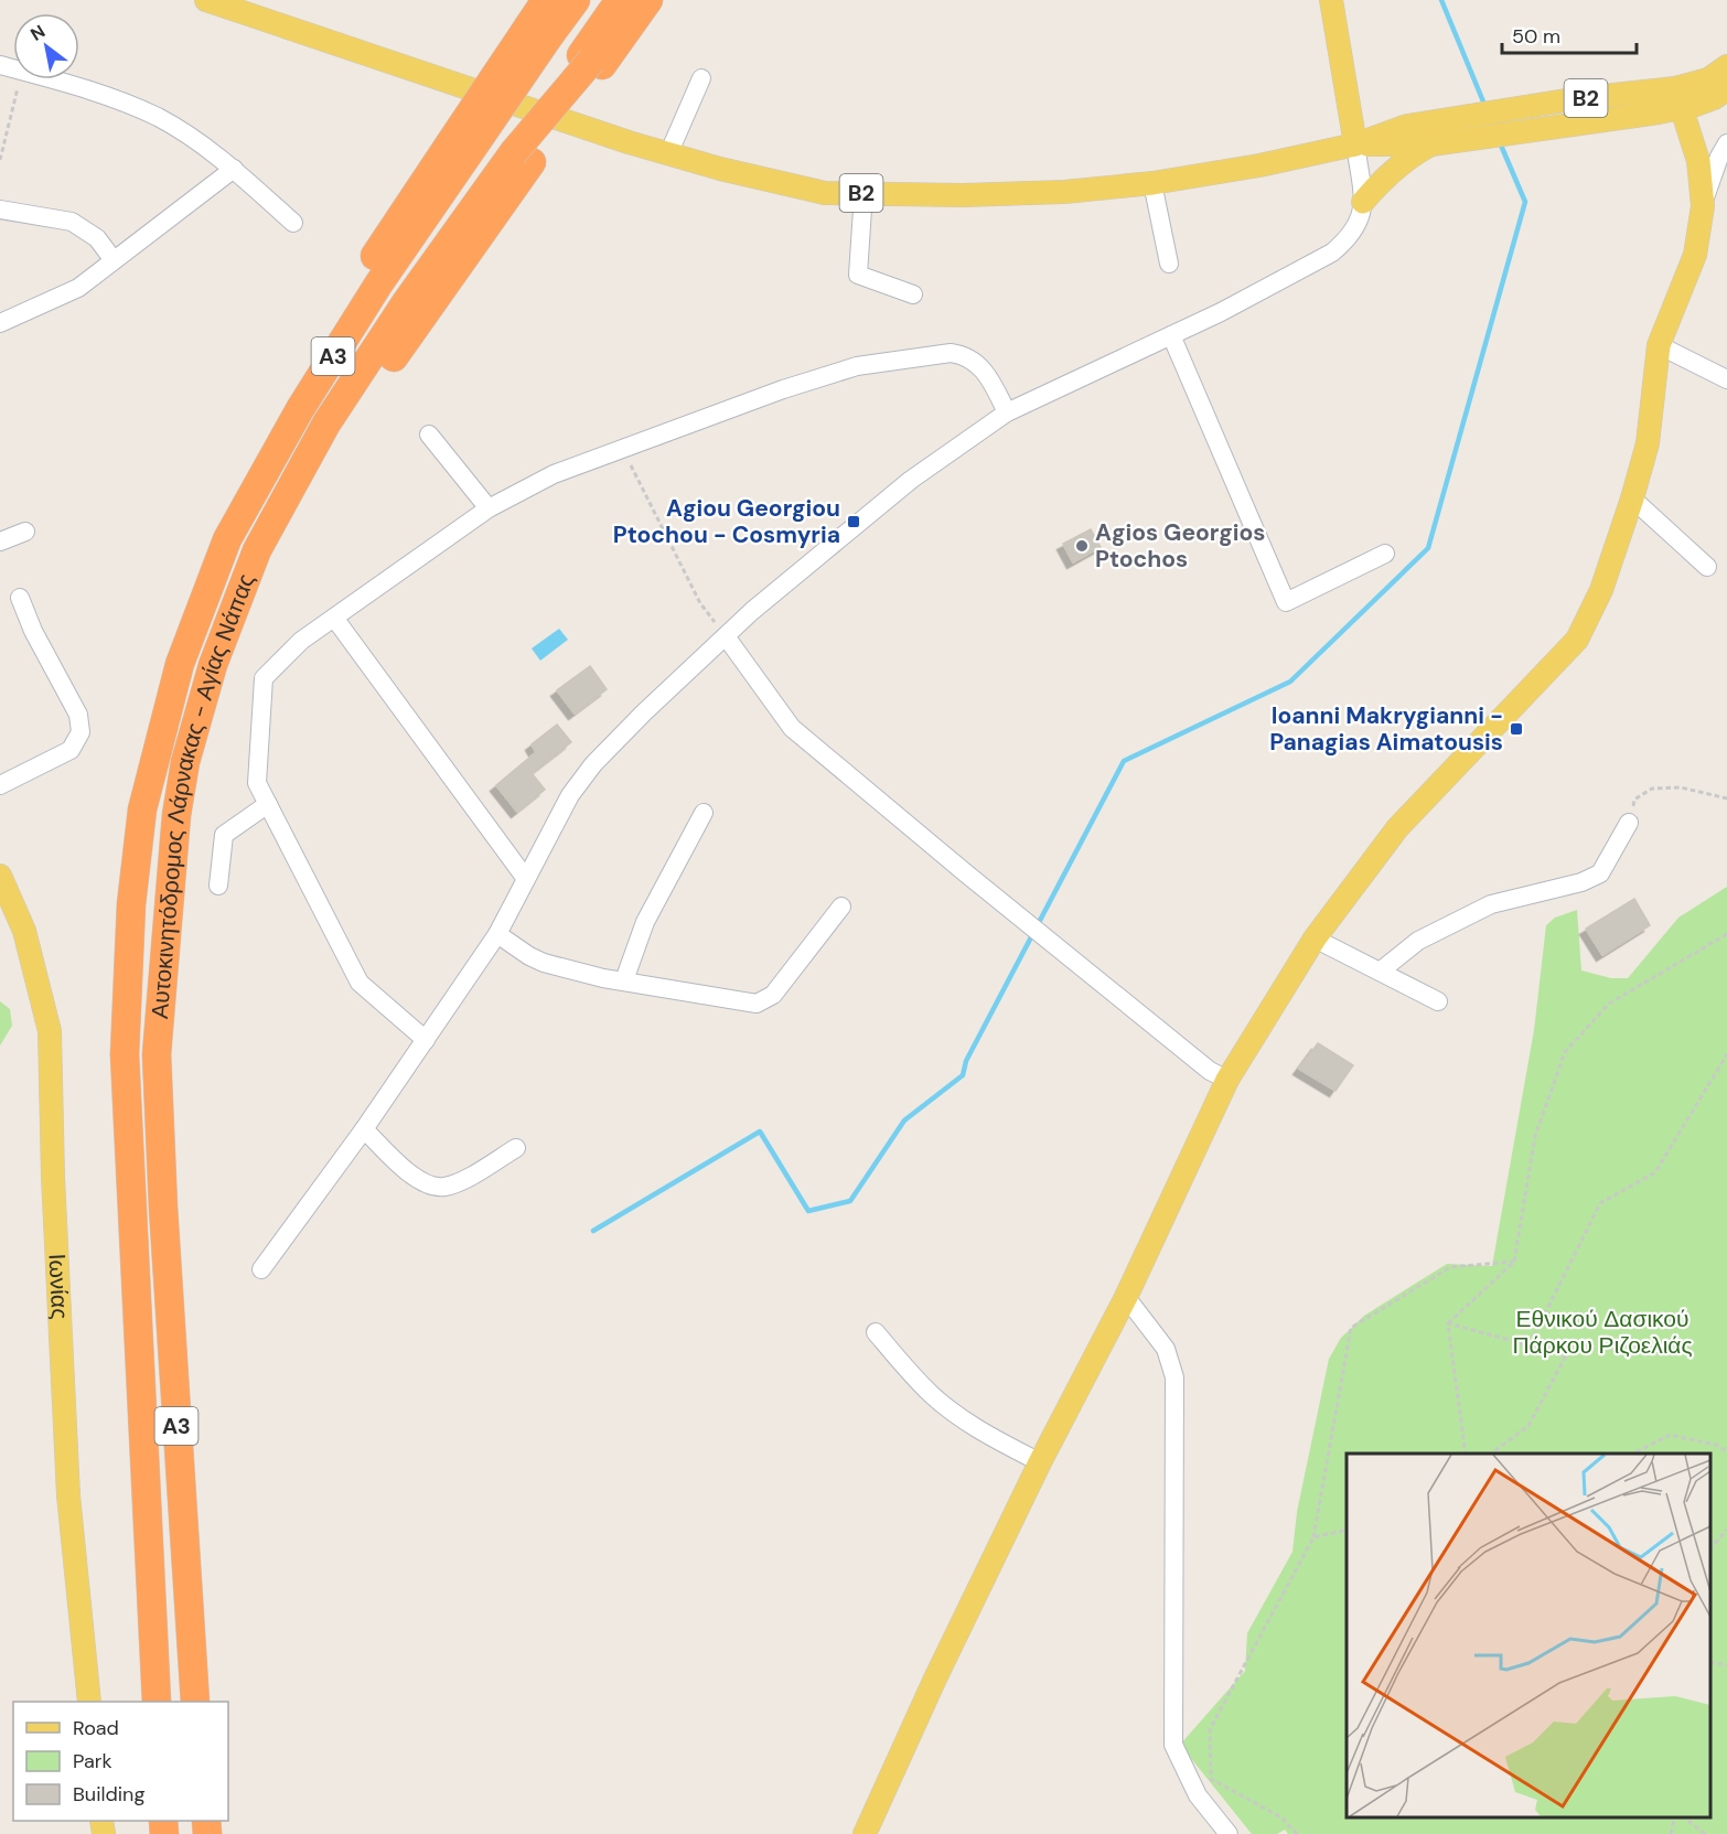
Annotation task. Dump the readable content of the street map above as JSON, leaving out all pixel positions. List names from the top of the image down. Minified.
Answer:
{"streets":{"highway":["A3","Αυτοκινητόδρομος Λάρνακας - Αγίας Νάπας"],"main road":["B2","Ιωνίας"]},"parks":["Εθνικού Δασικού Πάρκου Ριζοελιάς"],"places":{"transit":["Agiou Georgiou Ptochou - Cosmyria","Ioanni Makrygianni - Panagias Aimatousis"],"other":["Agios Georgios Ptochos"]},"legend":["Road","Park","Building"],"scale_bar":"50 m","north":"top left"}
